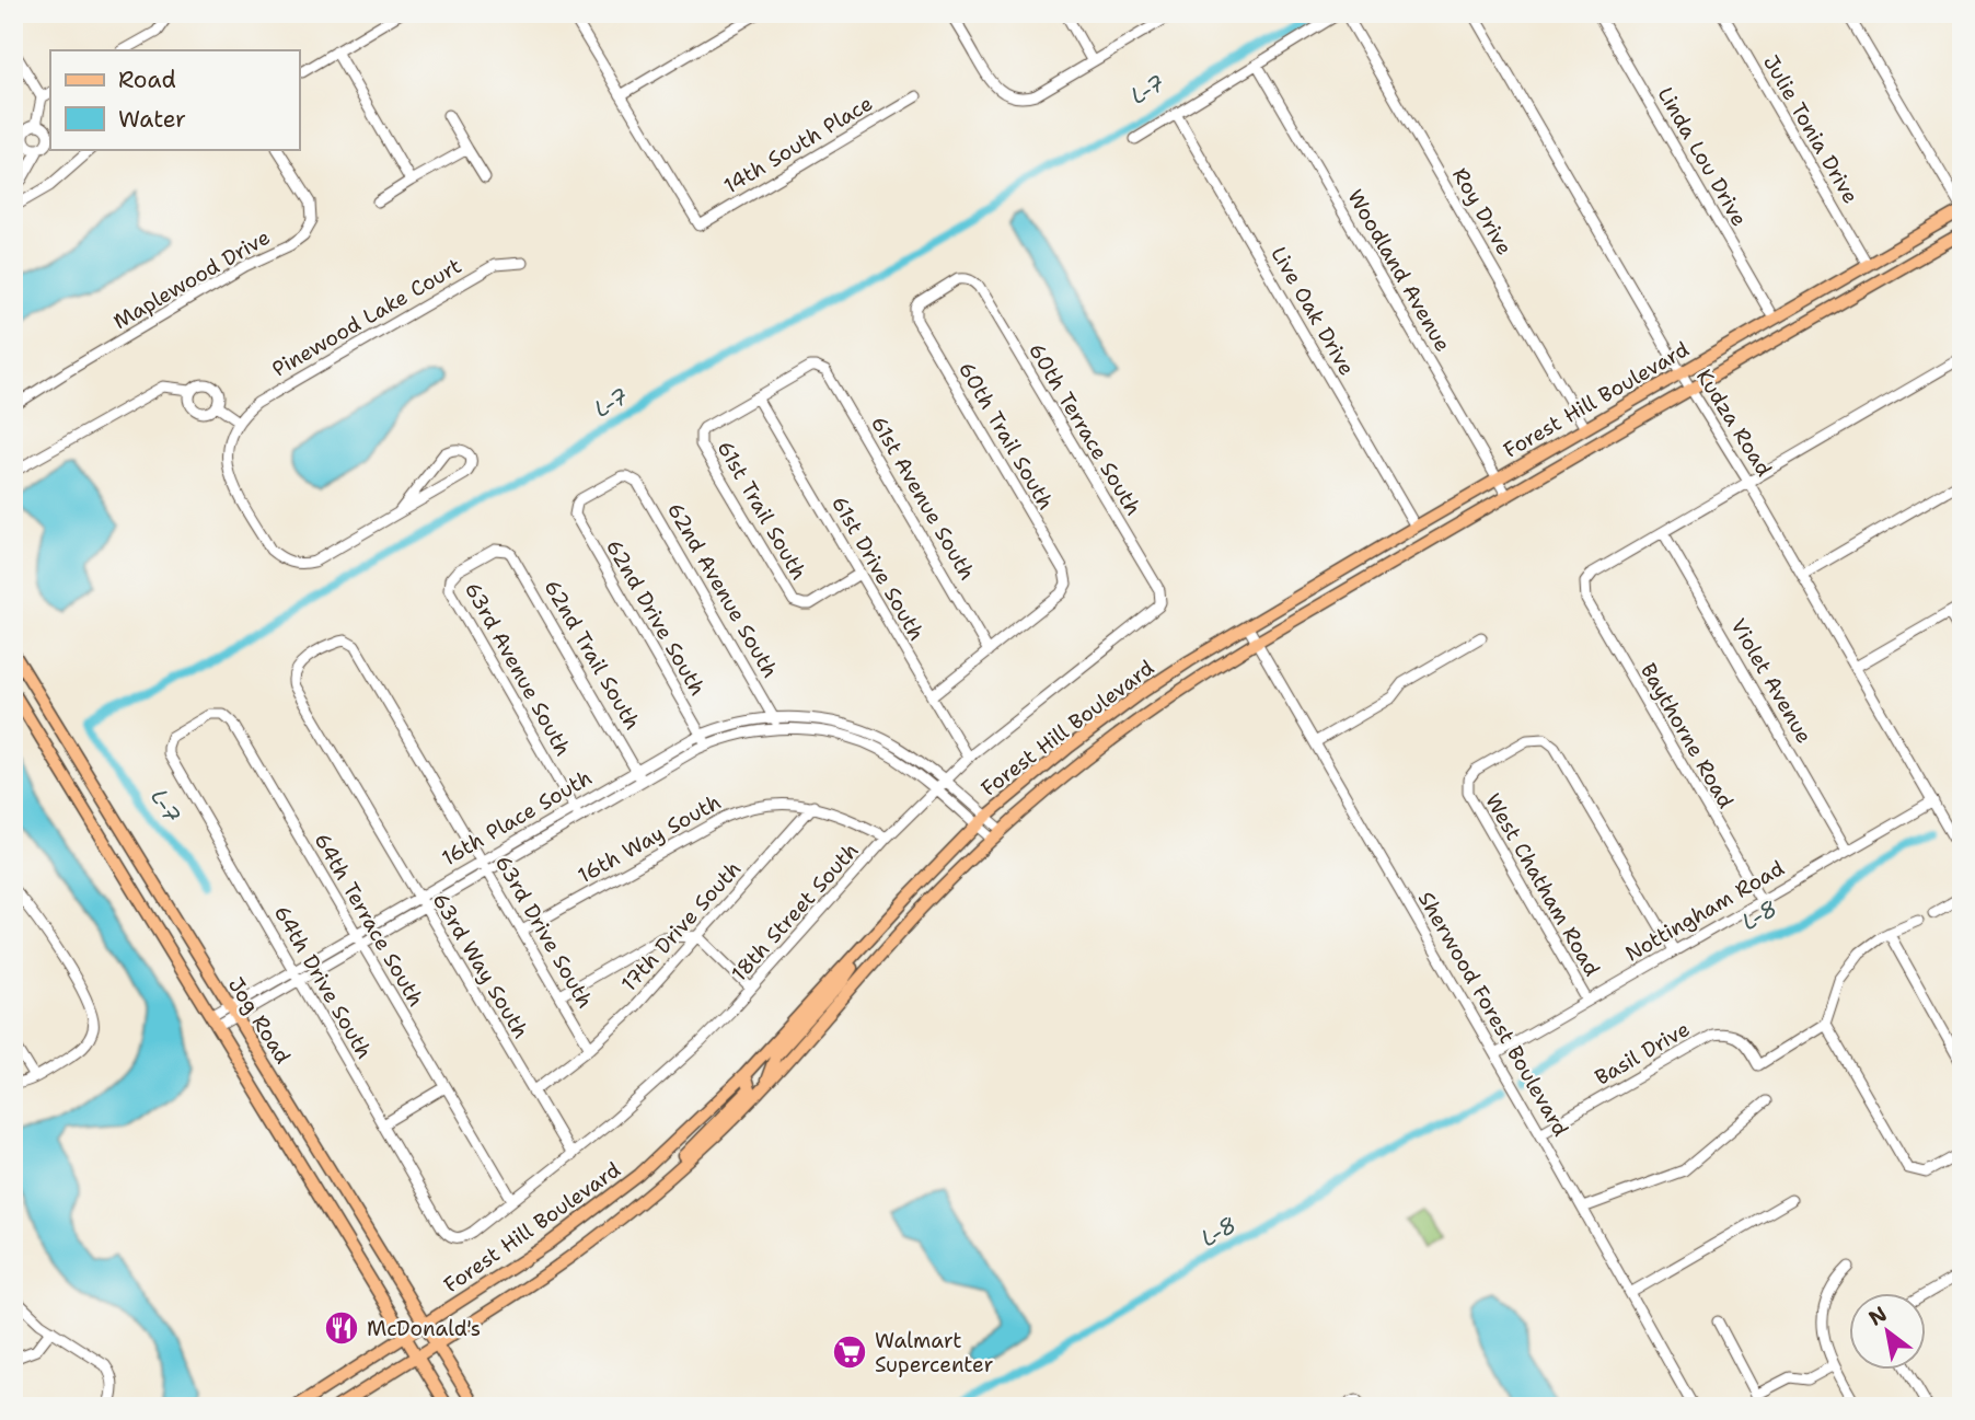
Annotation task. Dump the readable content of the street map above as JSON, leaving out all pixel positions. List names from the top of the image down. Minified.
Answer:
{"streets":{"main road":["Forest Hill Boulevard","Jog Road"],"street":["Julie Tonia Drive","14th South Place","Linda Lou Drive","Roy Drive","Woodland Avenue","Maplewood Drive","Live Oak Drive","Pinewood Lake Court","Kudza Road","60th Terrace South","60th Trail South","61st Avenue South","61st Trail South","61st Drive South","62nd Avenue South","62nd Drive South","62nd Trail South","63rd Avenue South","Violet Avenue","Baythorne Road","16th Place South","16th Way South","West Chatham Road","Nottingham Road","18th Street South","64th Terrace South","17th Drive South","63rd Drive South","63rd Way South","64th Drive South","Sherwood Forest Boulevard","Basil Drive"]},"crossings":[["Julie Tonia Drive","Forest Hill Boulevard"],["Linda Lou Drive","Forest Hill Boulevard"],["Roy Drive","Forest Hill Boulevard"],["Woodland Avenue","Forest Hill Boulevard"],["Live Oak Drive","Forest Hill Boulevard"],["Forest Hill Boulevard","Kudza Road"],["Forest Hill Boulevard","16th Place South"],["Forest Hill Boulevard","Sherwood Forest Boulevard"],["Forest Hill Boulevard","Jog Road"],["Kudza Road","Nottingham Road"],["60th Terrace South","60th Trail South"],["60th Terrace South","18th Street South"],["60th Trail South","61st Avenue South"],["61st Avenue South","61st Trail South"],["61st Avenue South","61st Drive South"],["61st Trail South","61st Drive South"],["61st Drive South","18th Street South"],["62nd Avenue South","62nd Drive South"],["62nd Avenue South","16th Place South"],["62nd Drive South","16th Place South"],["62nd Trail South","63rd Avenue South"],["62nd Trail South","16th Place South"],["63rd Avenue South","16th Place South"],["Violet Avenue","Baythorne Road"],["Violet Avenue","Nottingham Road"],["Baythorne Road","Nottingham Road"],["16th Place South","18th Street South"],["16th Place South","64th Terrace South"],["16th Place South","63rd Drive South"],["16th Place South","63rd Way South"],["16th Place South","64th Drive South"],["16th Place South","Jog Road"],["16th Way South","18th Street South"],["16th Way South","17th Drive South"],["16th Way South","63rd Drive South"],["West Chatham Road","Nottingham Road"],["Nottingham Road","Sherwood Forest Boulevard"],["18th Street South","64th Terrace South"],["18th Street South","63rd Way South"],["18th Street South","64th Drive South"],["64th Terrace South","64th Drive South"],["17th Drive South","63rd Drive South"],["17th Drive South","63rd Way South"],["63rd Drive South","63rd Way South"],["Sherwood Forest Boulevard","Basil Drive"]],"water":["L-7","L-8"],"places":{"restaurant":["McDonald's"],"supermarket":["Walmart Supercenter"]},"legend":["Road","Water"],"north":"top left"}
